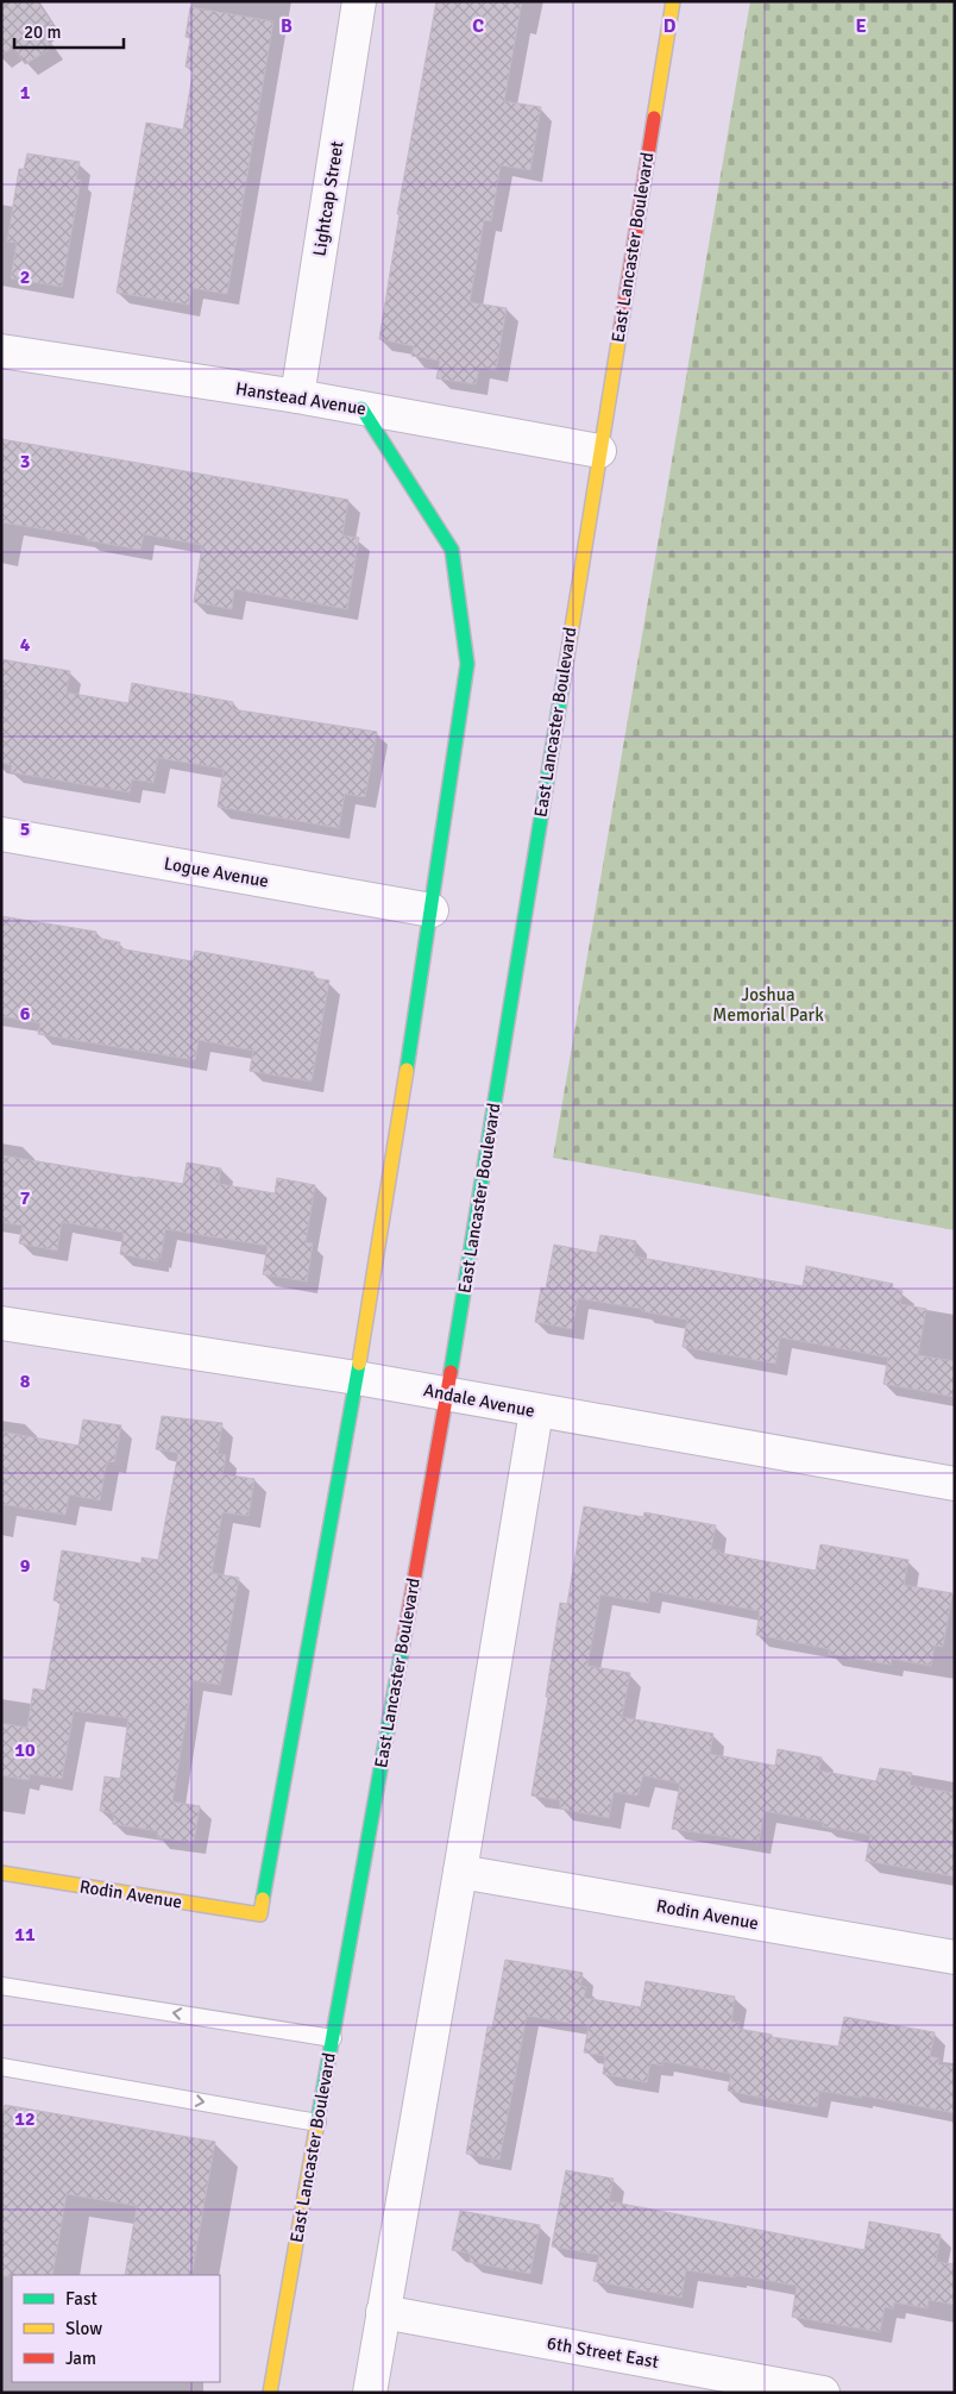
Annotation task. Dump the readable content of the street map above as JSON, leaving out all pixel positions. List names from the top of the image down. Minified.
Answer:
{"streets":{"main road":["East Lancaster Boulevard","Rodin Avenue"],"street":["Lightcap Street","Hanstead Avenue","Logue Avenue","Andale Avenue","6th Street East"]},"crossings":[["Lightcap Street","Hanstead Avenue"],["East Lancaster Boulevard","Hanstead Avenue"],["East Lancaster Boulevard","Andale Avenue"],["Andale Avenue","Rodin Avenue"]],"parks":["Joshua Memorial Park"],"legend":["Fast","Slow","Jam"],"scale_bar":"20 m","grid":{"columns":["B","C","D","E"],"rows":["1","2","3","4","5","6","7","8","9","10","11","12"]}}
